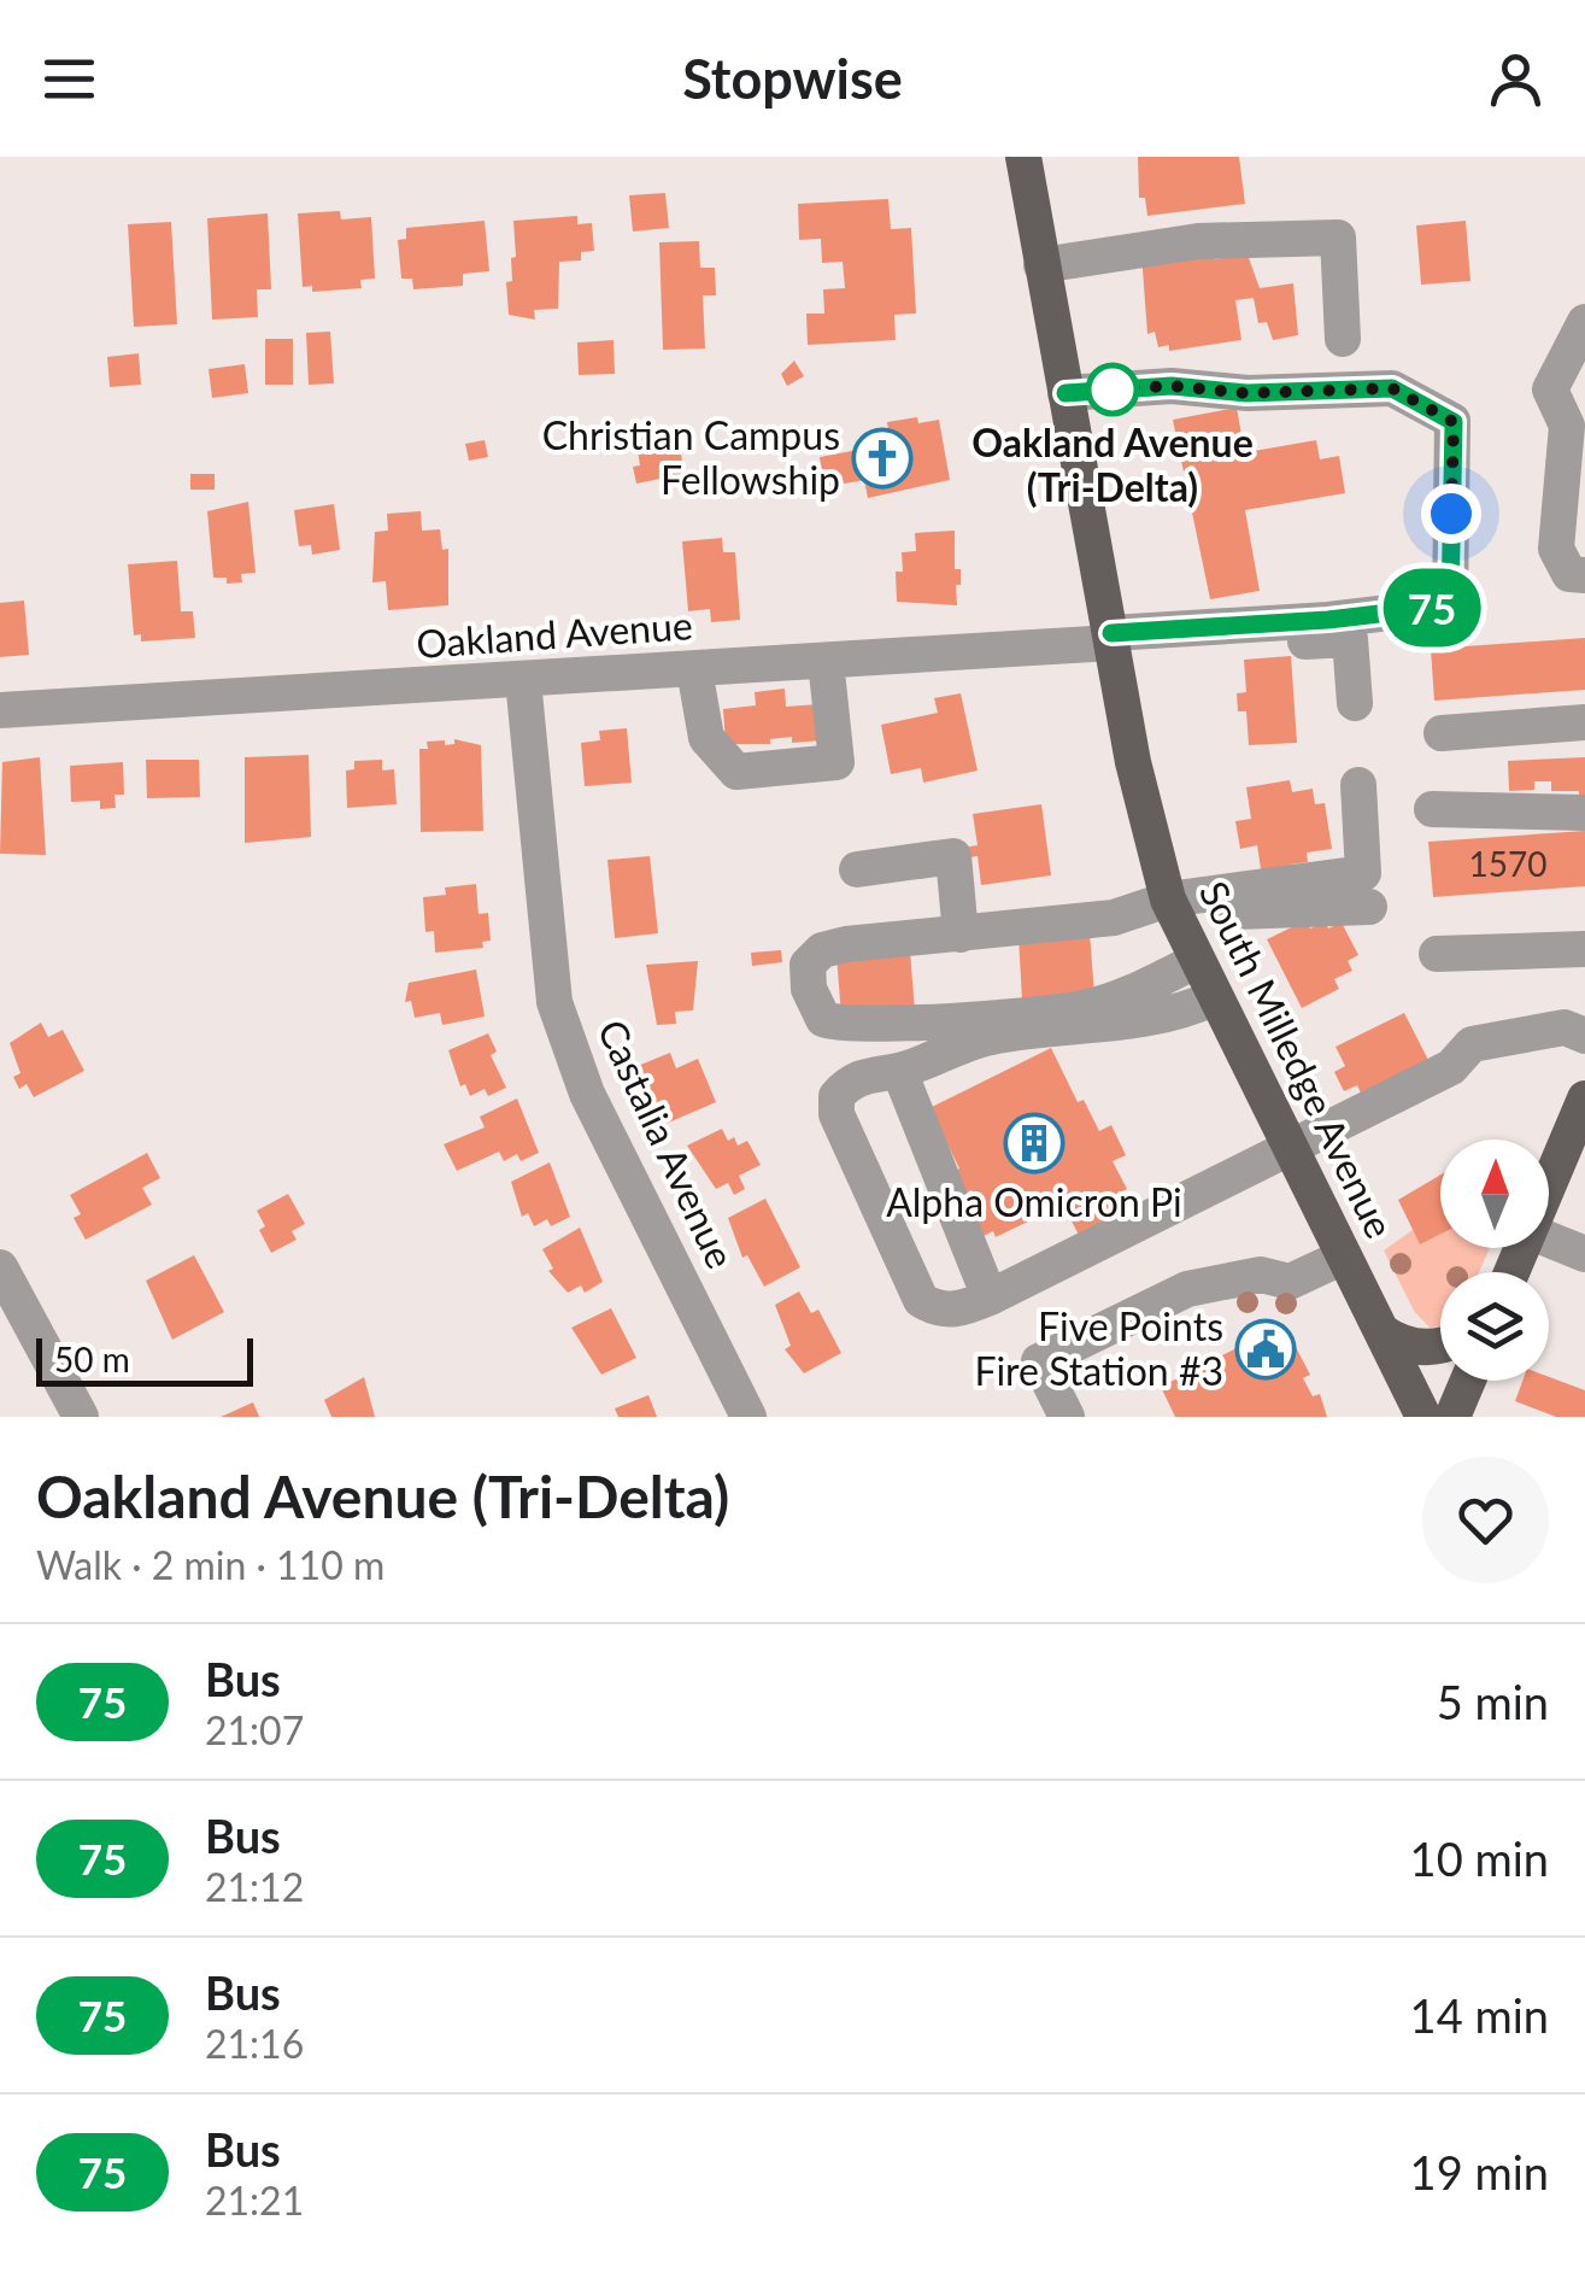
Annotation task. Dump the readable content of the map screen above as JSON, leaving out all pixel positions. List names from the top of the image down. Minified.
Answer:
{"streets":{"main road":["South Milledge Avenue"],"street":["Oakland Avenue","Castalia Avenue"]},"crossings":[["Oakland Avenue","South Milledge Avenue"],["Oakland Avenue","Castalia Avenue"]],"places":{"other":["Oakland Avenue (Tri-Delta)"],"church":["Christian Campus Fellowship"],"building":["Alpha Omicron Pi"],"public building":["Five Points Fire Station #3"]},"lines":["bus line 75"],"house_numbers":["1570"],"scale_bar":"50 m","north":"top","page":{"header":"Stopwise","on_map":"75","scale":"50 m","heading":["Oakland Avenue (Tri-Delta)","Walk · 2 min · 110 m"],"list":[{"mark":"75","name":"Bus","note":"21:07","value":"5 min"},{"mark":"75","name":"Bus","note":"21:12","value":"10 min"},{"mark":"75","name":"Bus","note":"21:16","value":"14 min"},{"mark":"75","name":"Bus","note":"21:21","value":"19 min"}]}}
